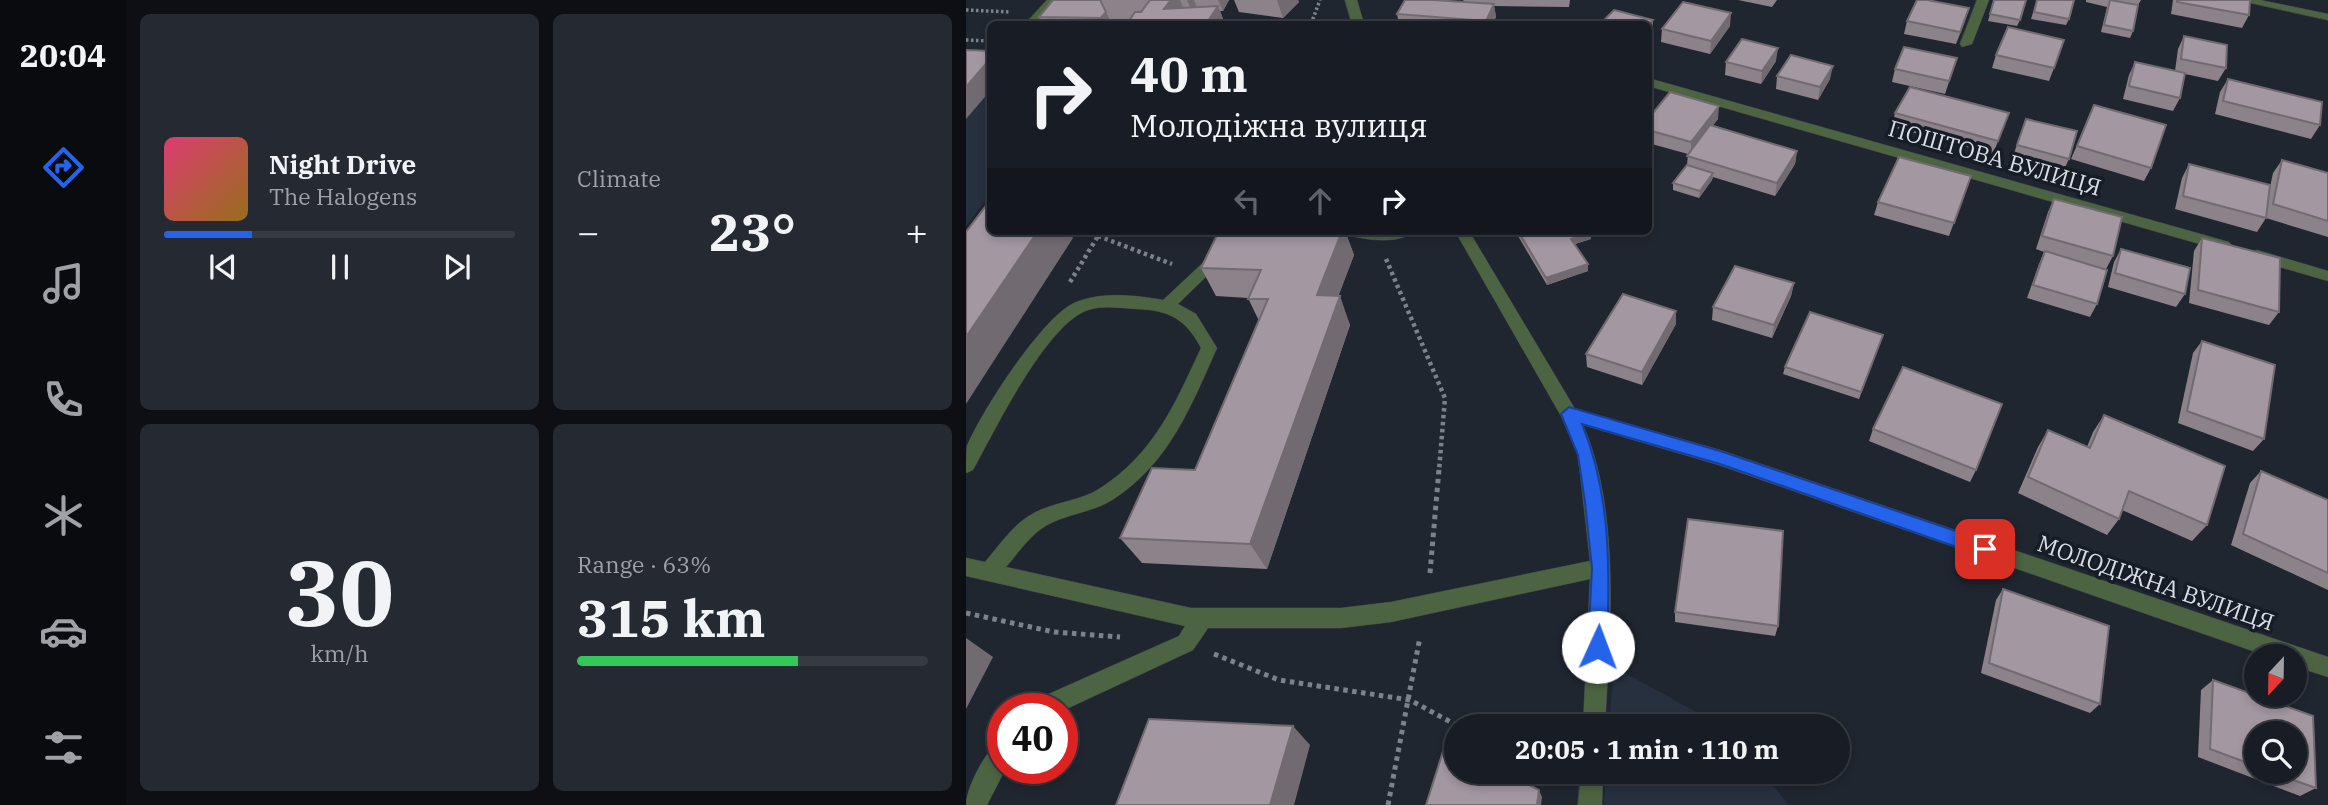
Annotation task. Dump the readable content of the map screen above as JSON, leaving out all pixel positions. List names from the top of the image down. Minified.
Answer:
{"streets":{"street":["ПОШТОВА ВУЛИЦЯ","МОЛОДІЖНА ВУЛИЦЯ"]},"north":"bottom","page":{"tabs":"20:04","tile":["Climate",["30","km/h"],["Range · 63%","315 km"]],"turn":["40 m","Молодіжна вулиця"],"song":["Night Drive","The Halogens"],"heat":["−","23°","+"],"limit":"40","trip":"20:05 · 1 min · 110 m"}}
